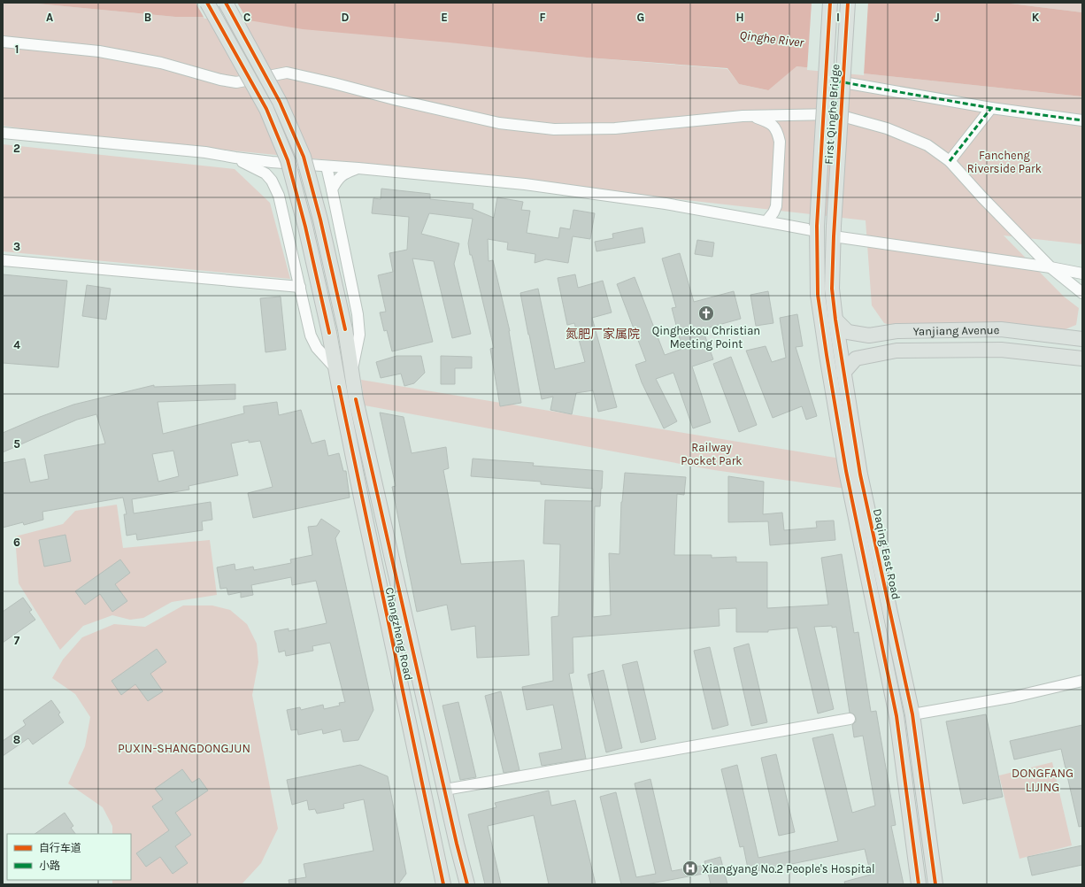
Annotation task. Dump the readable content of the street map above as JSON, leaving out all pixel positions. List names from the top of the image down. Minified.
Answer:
{"streets":{"main road":["First Qinghe Bridge","Yanjiang Avenue","Daqing East Road","Changzheng Road"]},"crossings":[["First Qinghe Bridge","Daqing East Road"],["Yanjiang Avenue","Daqing East Road"]],"districts":["氮肥厂家属院","PUXIN-SHANGDONGJUN","DONGFANG LIJING"],"water":["Qinghe River"],"parks":["Fancheng Riverside Park","Railway Pocket Park"],"places":{"church":["Qinghekou Christian Meeting Point"],"hospital":["Xiangyang No.2 People's Hospital"]},"legend":["自行车道","小路"],"grid":{"columns":["A","B","C","D","E","F","G","H","I","J","K"],"rows":["1","2","3","4","5","6","7","8"]}}
